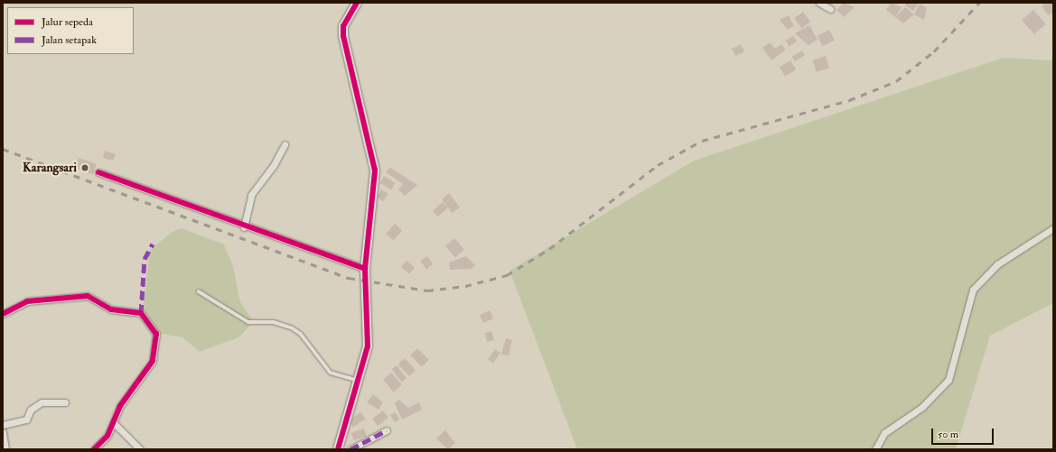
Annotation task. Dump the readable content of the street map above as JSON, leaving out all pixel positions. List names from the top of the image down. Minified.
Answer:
{"places":["Karangsari"],"legend":["Jalur sepeda","Jalan setapak"],"scale_bar":"50 m"}
